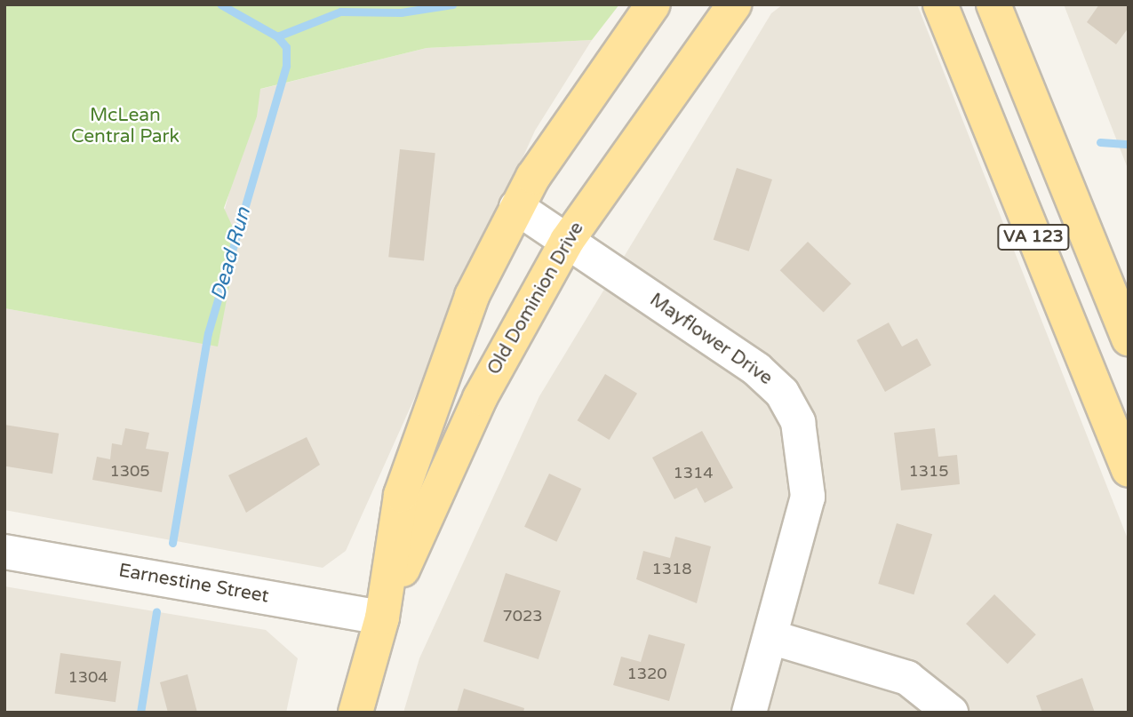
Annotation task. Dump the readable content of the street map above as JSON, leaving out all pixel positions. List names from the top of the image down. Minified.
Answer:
{"streets":{"main road":["VA 123","Old Dominion Drive"],"street":["Mayflower Drive","Earnestine Street"]},"crossings":[["Old Dominion Drive","Mayflower Drive"],["Old Dominion Drive","Earnestine Street"]],"water":["Dead Run"],"parks":["McLean Central Park"],"house_numbers":["1305","1315","1314","1318","7023","1320","1304"]}
